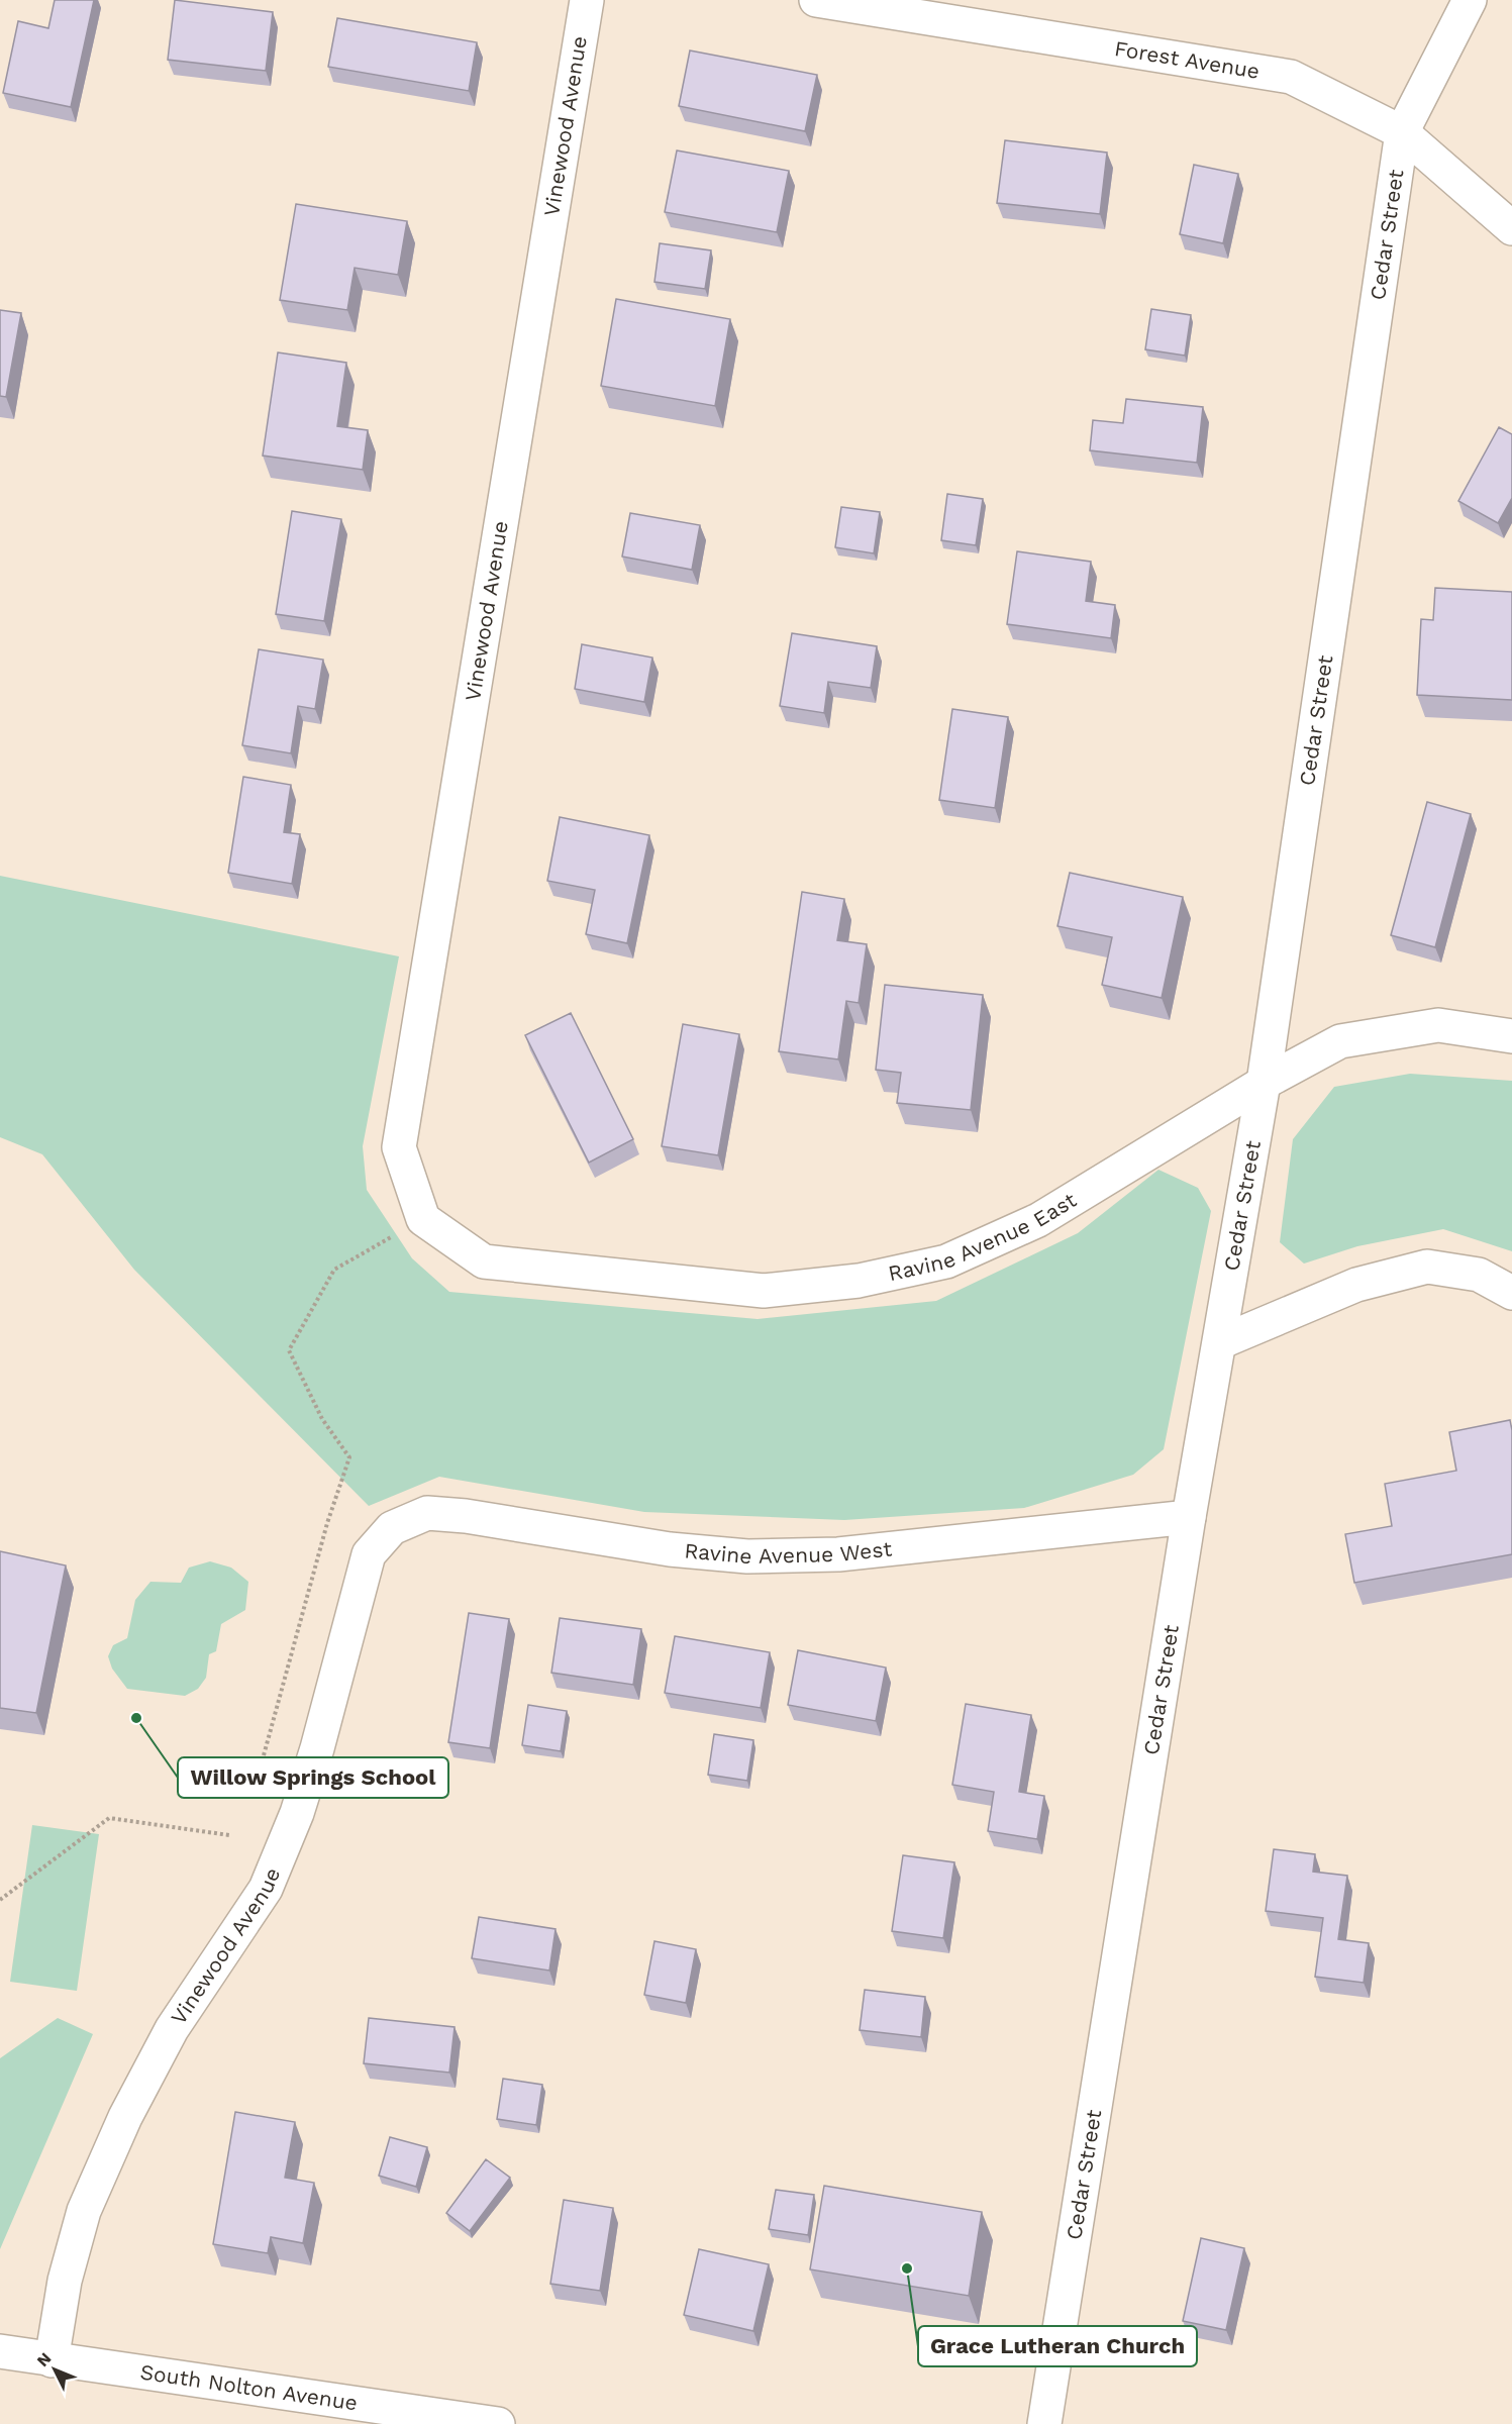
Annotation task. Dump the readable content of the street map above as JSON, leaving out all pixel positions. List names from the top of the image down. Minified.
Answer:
{"streets":{"street":["Forest Avenue","Vinewood Avenue","Cedar Street","Ravine Avenue East","Ravine Avenue West","South Nolton Avenue"]},"crossings":[["Forest Avenue","Cedar Street"],["Vinewood Avenue","Ravine Avenue East"],["Vinewood Avenue","Ravine Avenue West"],["Vinewood Avenue","South Nolton Avenue"],["Cedar Street","Ravine Avenue East"],["Cedar Street","Ravine Avenue West"]],"places":["Willow Springs School","Grace Lutheran Church"],"north":"top left"}
